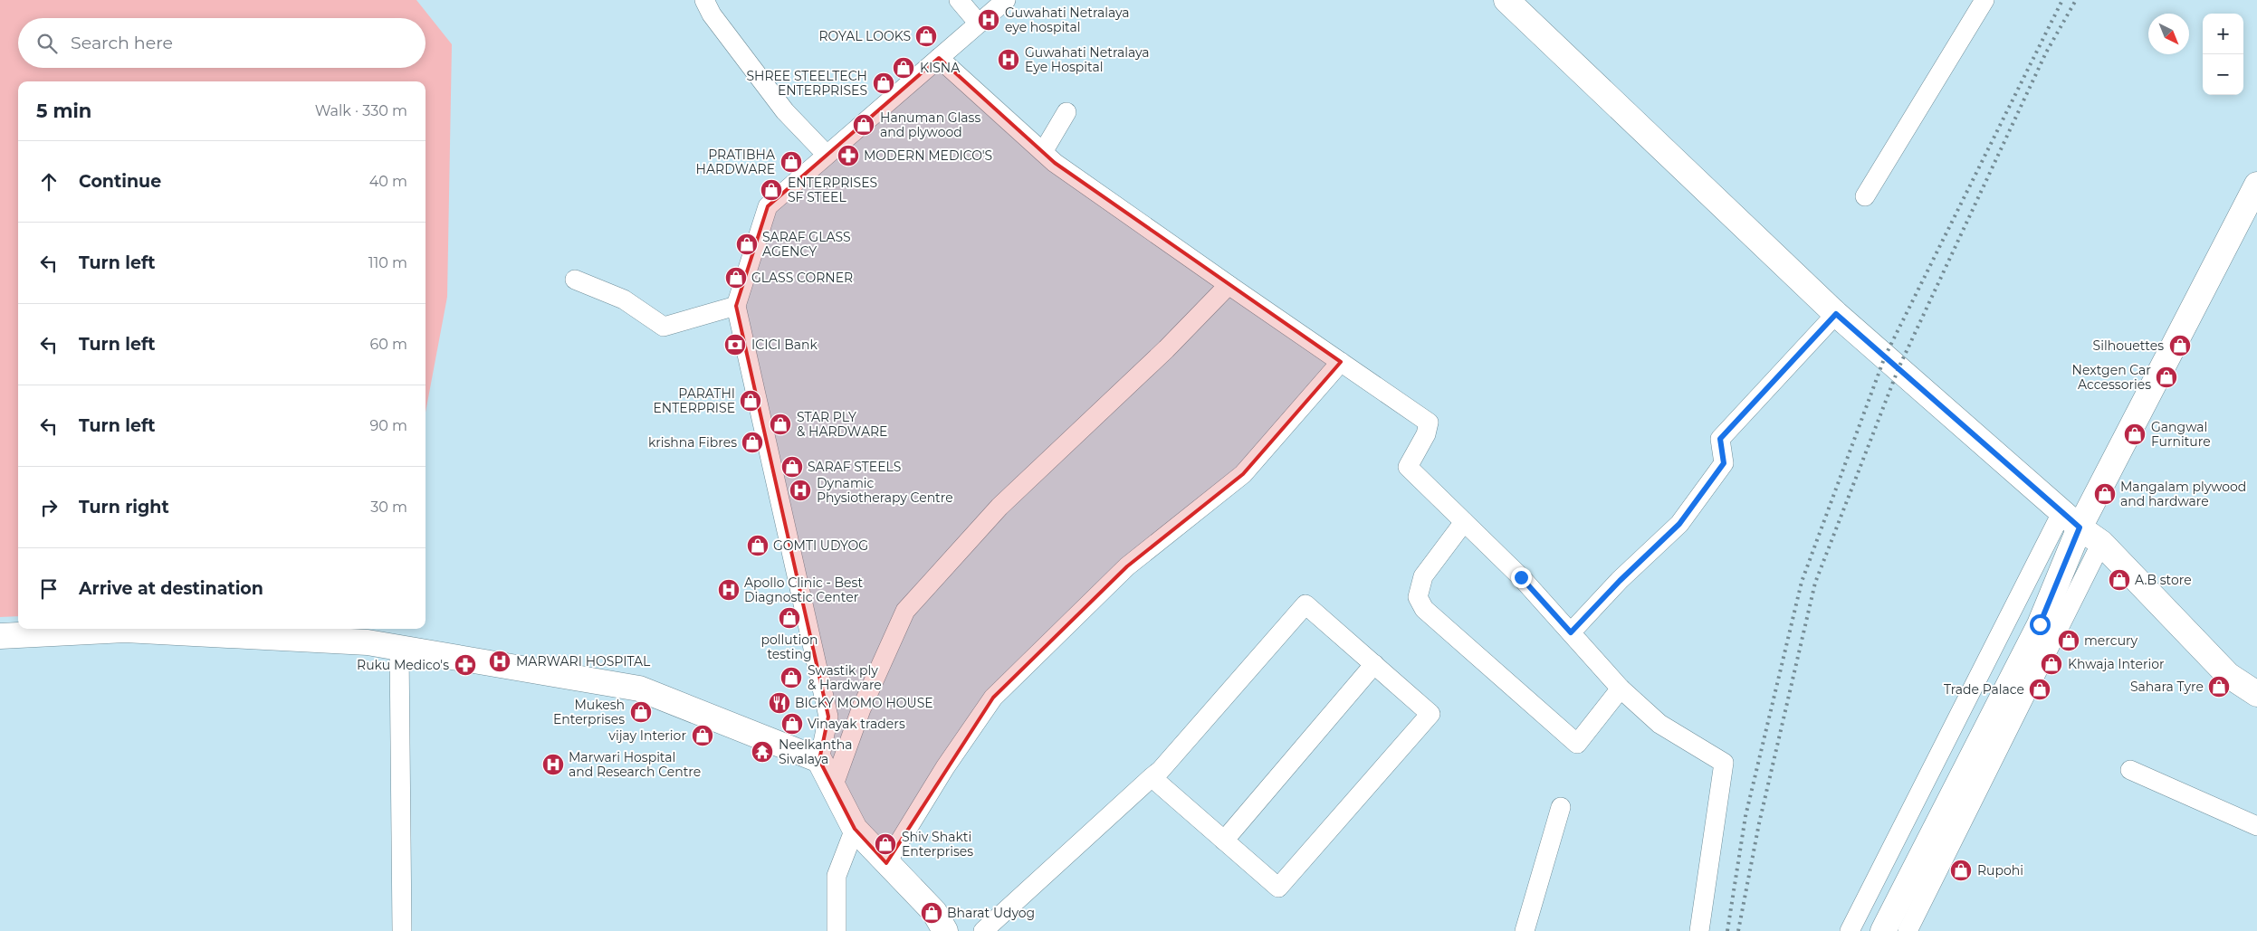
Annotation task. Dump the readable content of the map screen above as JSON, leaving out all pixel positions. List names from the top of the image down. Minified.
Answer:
{"places":{"hospital":["Guwahati Netralaya eye hospital","Guwahati Netralaya Eye Hospital","Dynamic Physiotherapy Centre","Apollo Clinic - Best Diagnostic Center","MARWARI HOSPITAL","Marwari Hospital and Research Centre"],"shop":["ROYAL LOOKS","KISNA","SHREE STEELTECH ENTERPRISES","Hanuman Glass and plywood","PRATIBHA HARDWARE","ENTERPRISES SF STEEL","SARAF GLASS AGENCY","GLASS CORNER","Silhouettes","Nextgen Car Accessories","PARATHI ENTERPRISE","STAR PLY & HARDWARE","Gangwal Furniture","krishna Fibres","SARAF STEELS","Mangalam plywood and hardware","GOMTI UDYOG","A.B store","pollution testing","mercury","Khwaja Interior","Swastik ply & Hardware","Sahara Tyre","Trade Palace","Mukesh Enterprises","Vinayak traders","vijay Interior","Shiv Shakti Enterprises","Rupohi","Bharat Udyog"],"pharmacy":["MODERN MEDICO'S","Ruku Medico's"],"bank":["ICICI Bank"],"restaurant":["BICKY MOMO HOUSE"],"temple":["Neelkantha Sivalaya"]},"north":"bottom right","page":{"map_buttons":["+","−"],"search":"Search here","heading":["5 min","Walk · 330 m"],"list":[["Continue","40 m"],["Turn left","110 m"],["Turn left","60 m"],["Turn left","90 m"],["Turn right","30 m"],"Arrive at destination"]}}
